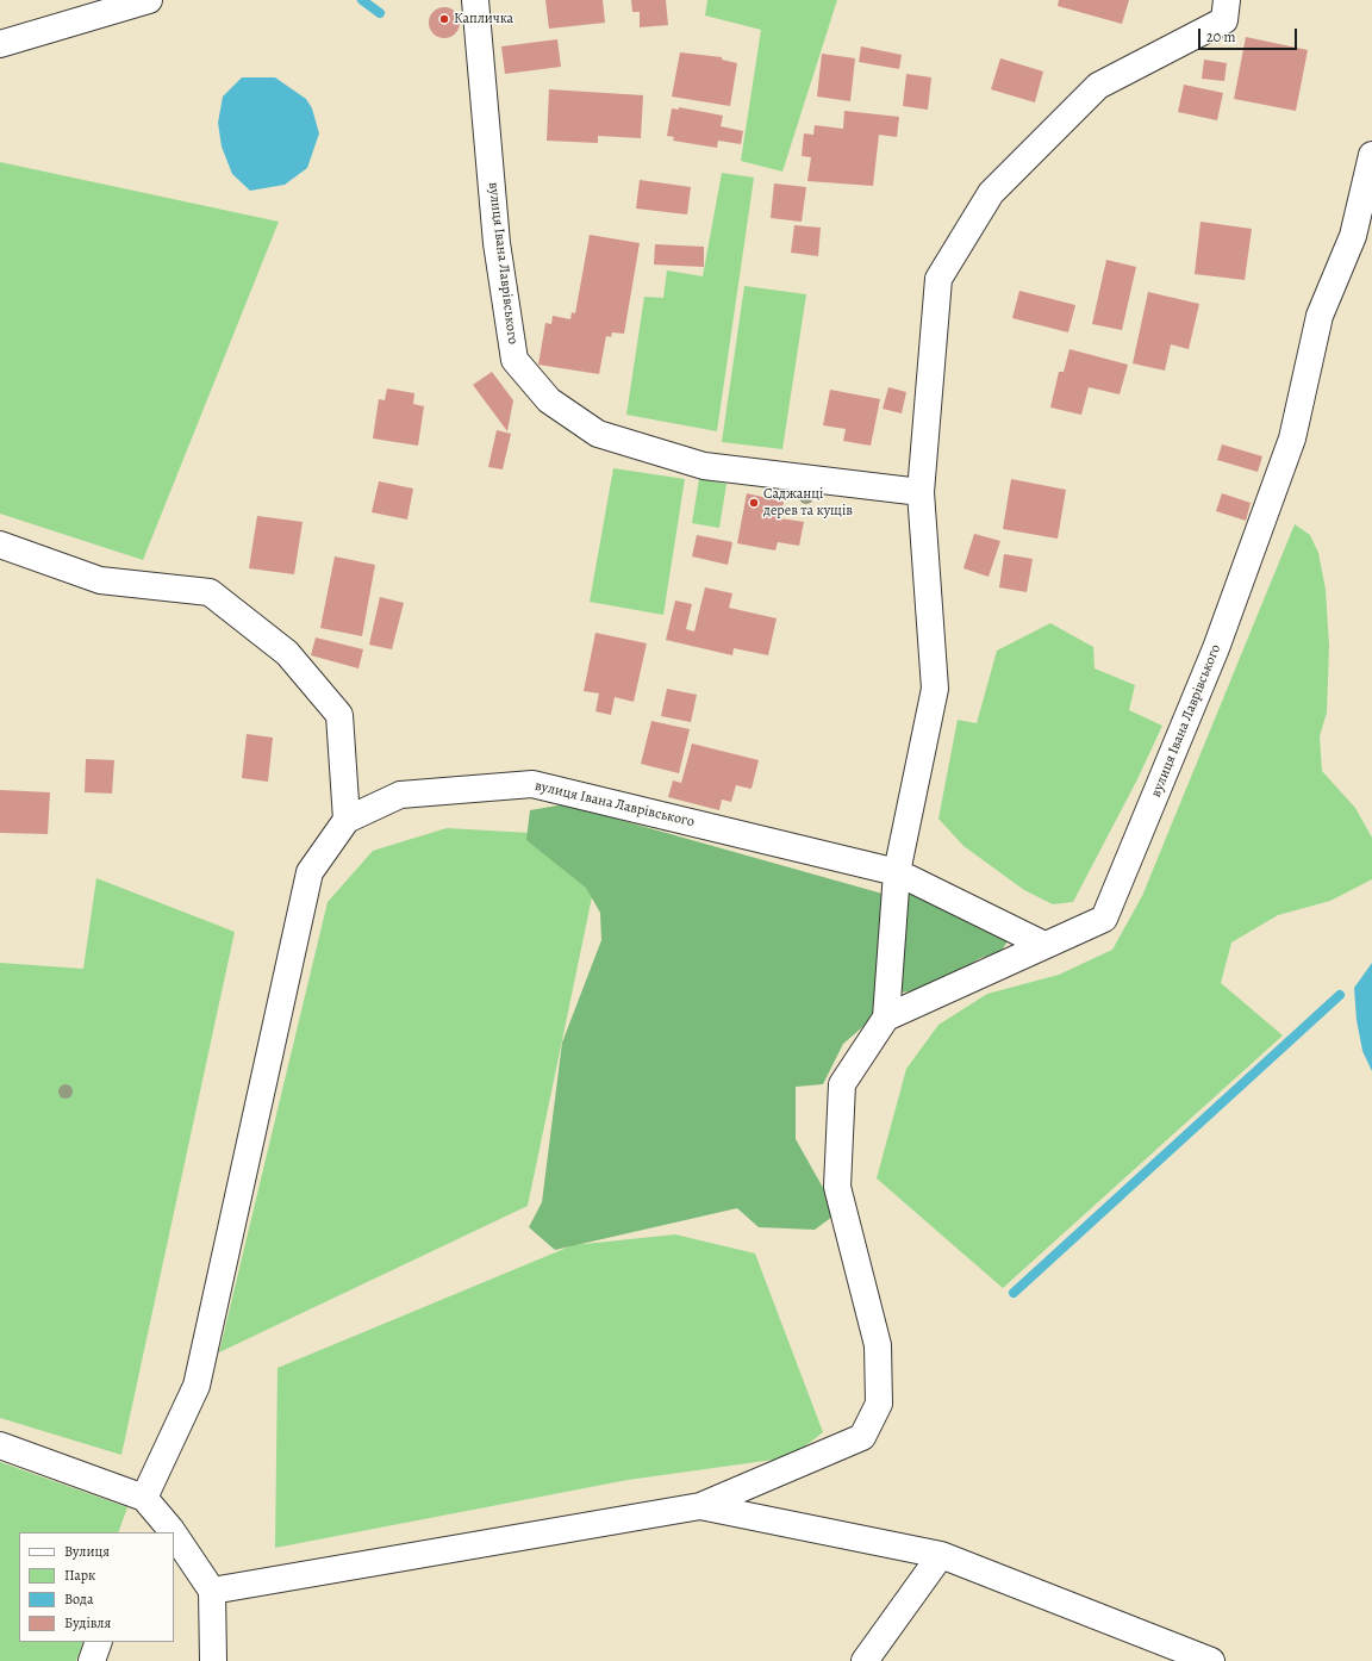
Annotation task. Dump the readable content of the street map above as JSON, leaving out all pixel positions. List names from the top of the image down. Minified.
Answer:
{"streets":{"street":["вулиця Івана Лаврівського"]},"places":["Капличка","Саджанці дерев та кущів"],"legend":["Вулиця","Парк","Вода","Будівля"],"scale_bar":"20 m"}
